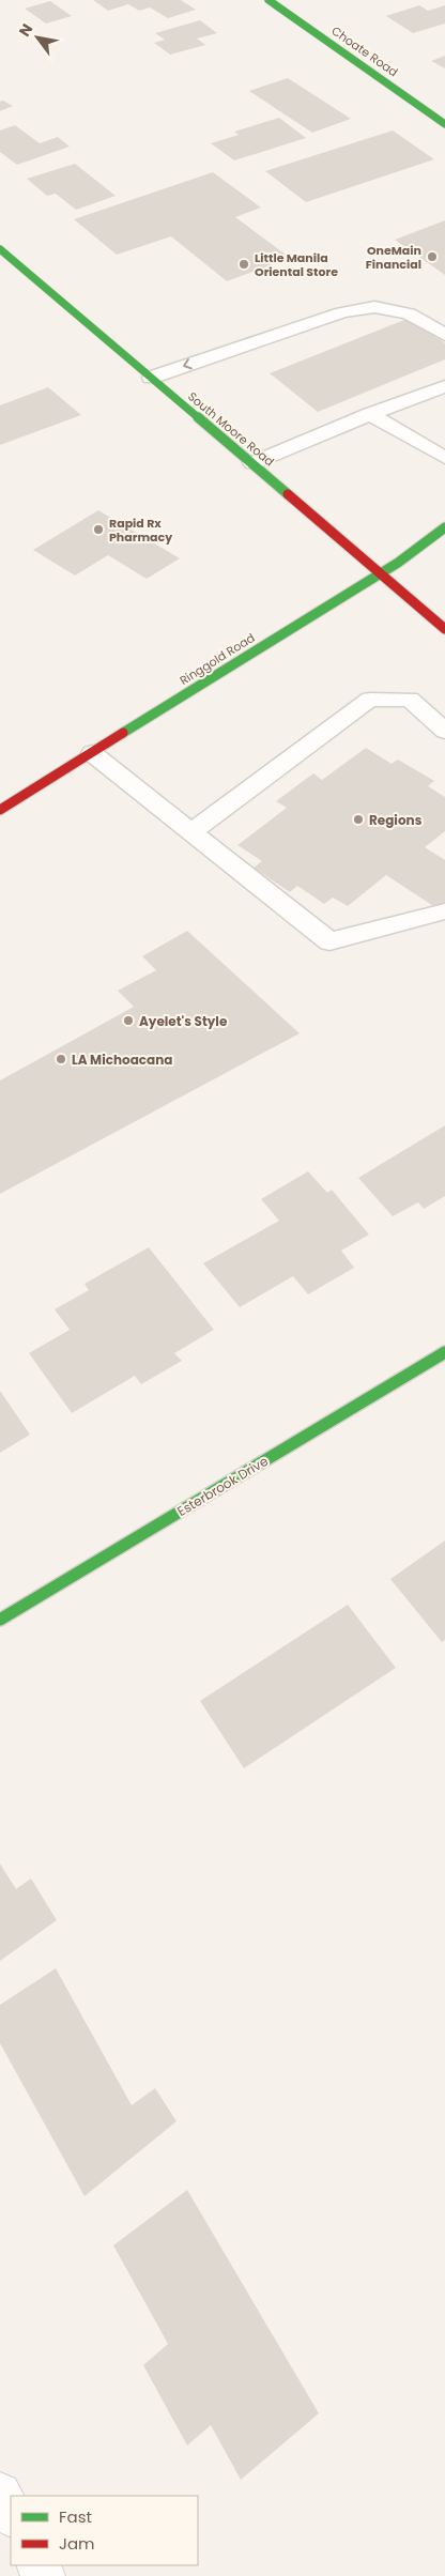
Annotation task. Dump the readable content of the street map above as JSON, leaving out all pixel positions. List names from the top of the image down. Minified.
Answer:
{"streets":{"main road":["Choate Road","South Moore Road","Ringgold Road","Esterbrook Drive"]},"crossings":[["South Moore Road","Ringgold Road"]],"places":["OneMain Financial","Little Manila Oriental Store","Rapid Rx Pharmacy","Regions","Ayelet's Style","LA Michoacana"],"legend":["Fast","Jam"],"north":"top left"}
